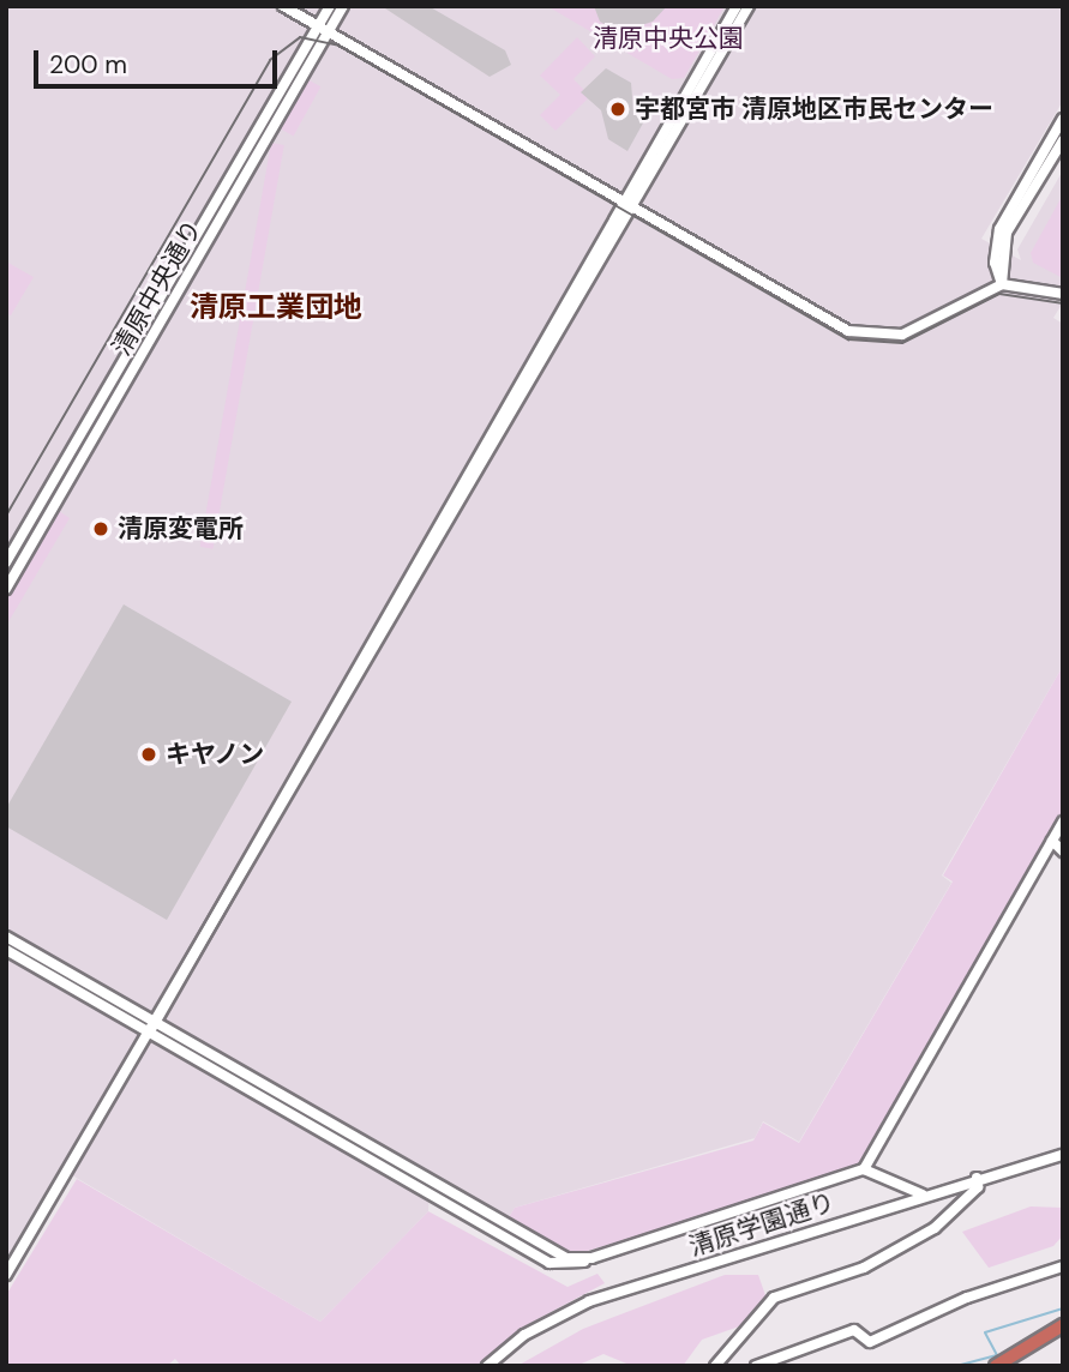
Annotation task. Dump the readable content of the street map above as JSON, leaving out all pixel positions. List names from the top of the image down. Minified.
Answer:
{"streets":{"street":["清原中央通り","清原学園通り"]},"districts":["清原工業団地"],"parks":["清原中央公園"],"places":["宇都宮市 清原地区市民センター","清原変電所","キヤノン"],"scale_bar":"200 m"}
